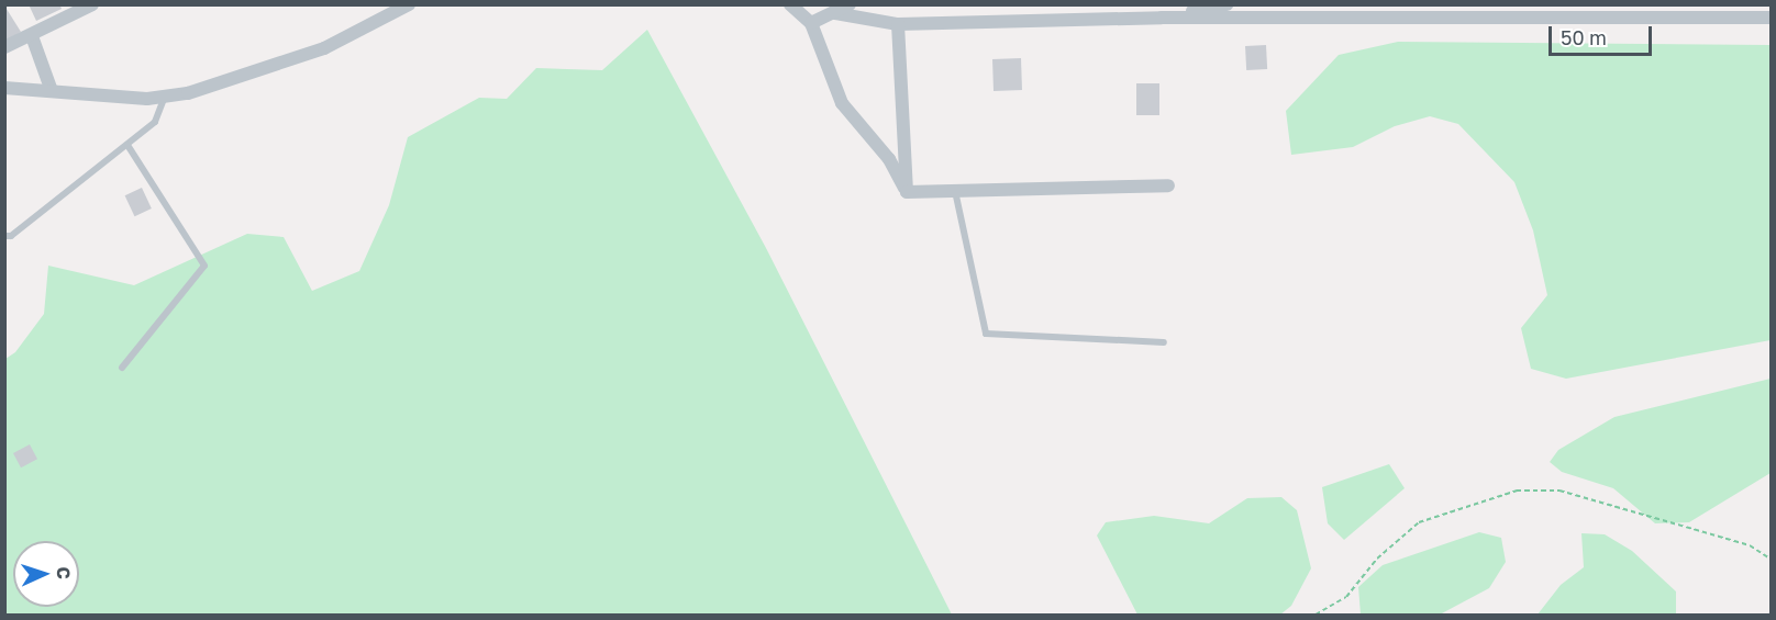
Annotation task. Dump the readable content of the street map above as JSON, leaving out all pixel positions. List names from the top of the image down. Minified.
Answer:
{"scale_bar":"50 m","north":"right"}
